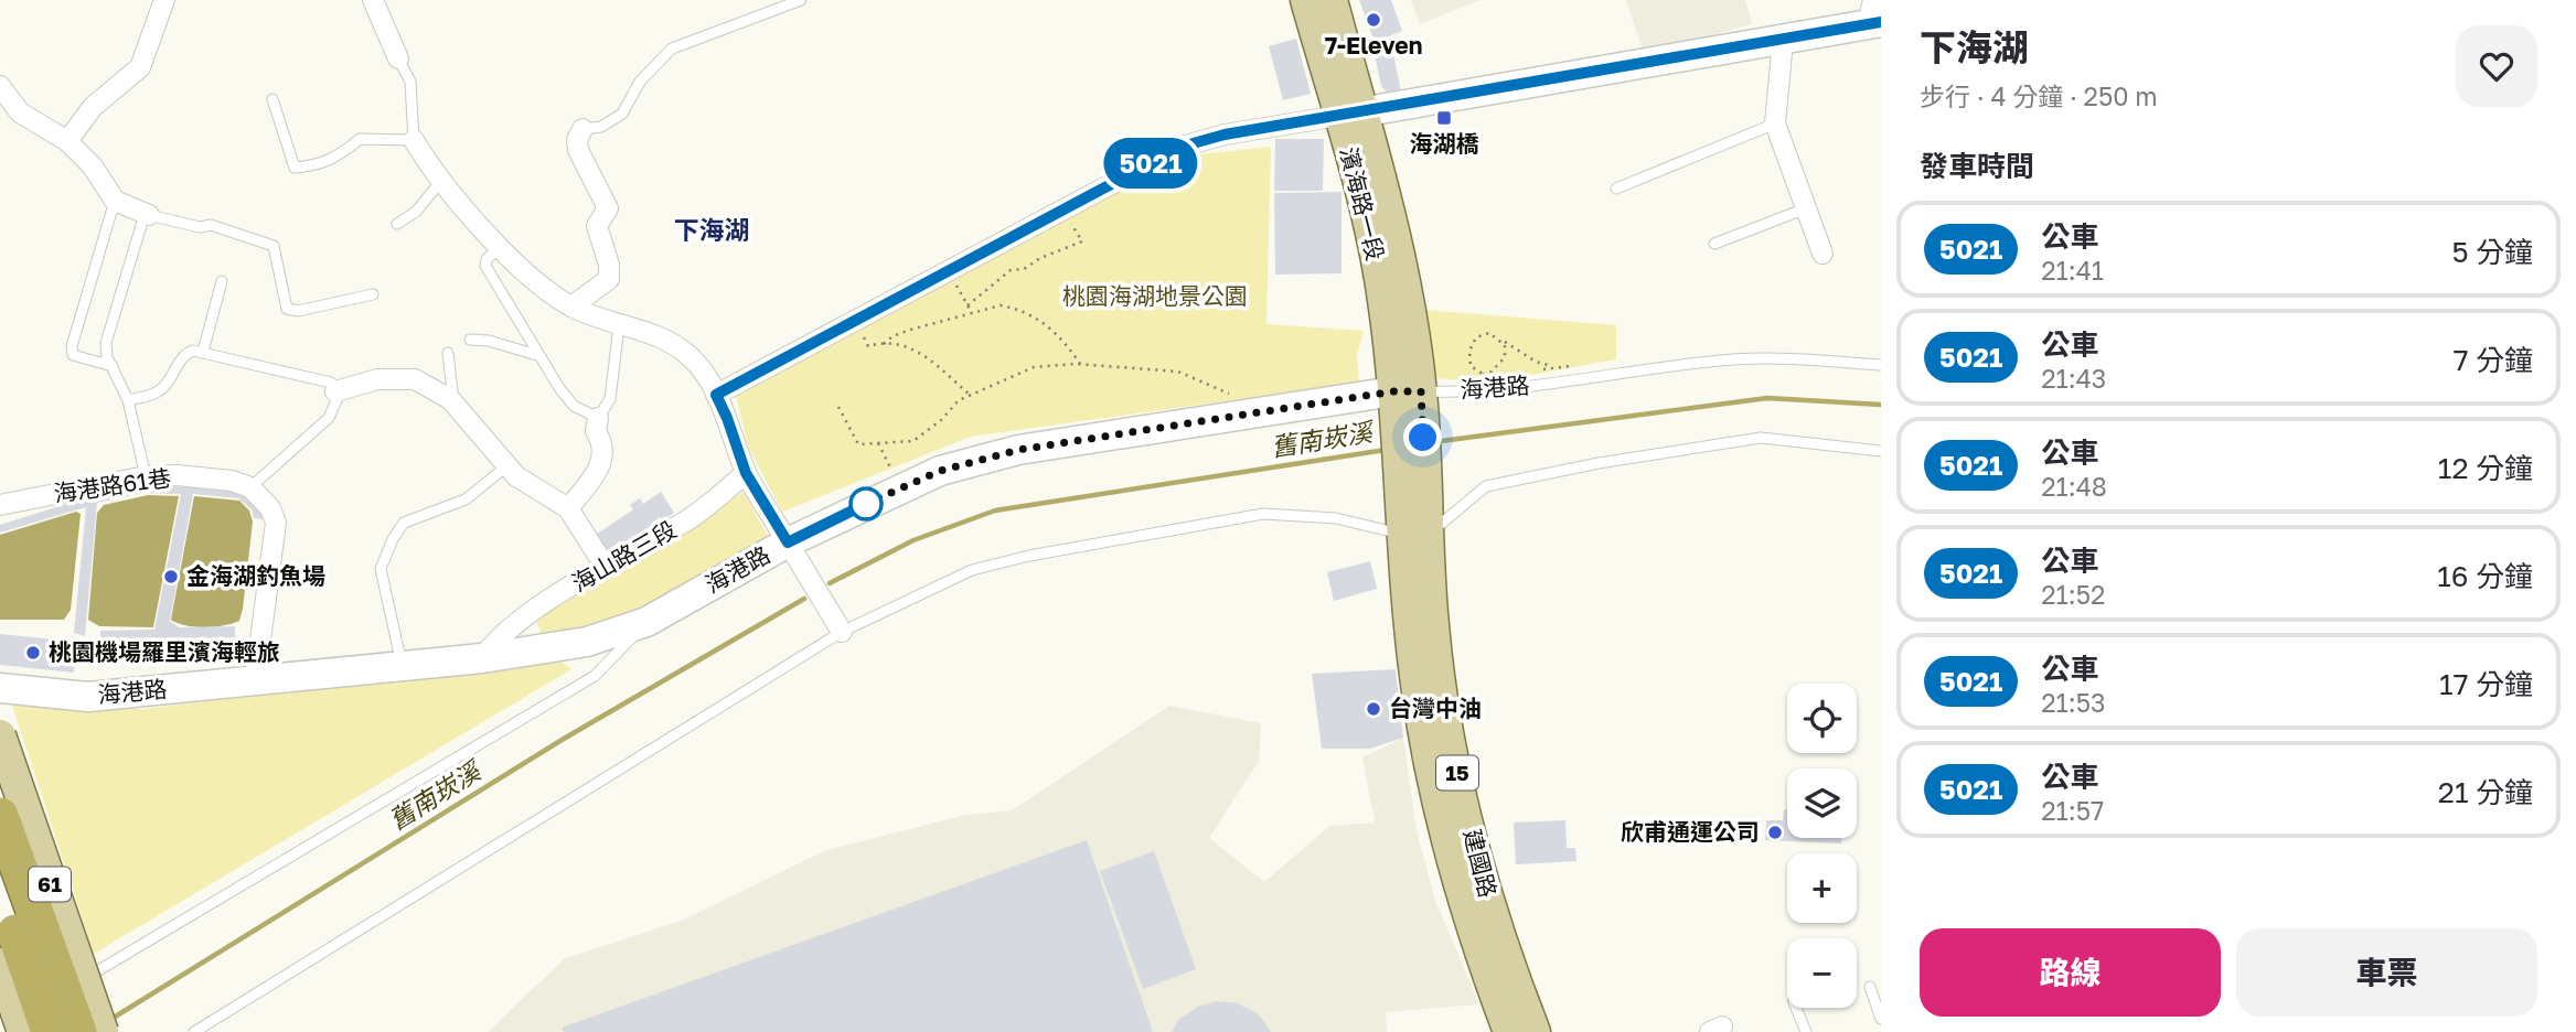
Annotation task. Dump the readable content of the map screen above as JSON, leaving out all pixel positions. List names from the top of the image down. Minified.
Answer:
{"streets":{"highway":["61"],"main road":["濱海路一段","15","建國路"],"street":["海港路","海港路61巷","海山路三段"]},"crossings":[["濱海路一段","海港路"],["濱海路一段","15"],["海港路","海山路三段"],["海港路","15"],["15","建國路"]],"districts":["下海湖"],"water":["舊南崁溪"],"parks":["桃園海湖地景公園"],"places":{"other":["7-Eleven","金海湖釣魚場","桃園機場羅里濱海輕旅","台灣中油","欣甫通運公司"],"transit":["海湖橋"]},"lines":["bus line 5021"],"page":{"on_map":"5021","heading":[["下海湖","步行 · 4 分鐘 · 250 m"],"發車時間"],"list":[{"mark":"5021","name":"公車","note":"21:41","value":"5 分鐘"},{"mark":"5021","name":"公車","note":"21:43","value":"7 分鐘"},{"mark":"5021","name":"公車","note":"21:48","value":"12 分鐘"},{"mark":"5021","name":"公車","note":"21:52","value":"16 分鐘"},{"mark":"5021","name":"公車","note":"21:53","value":"17 分鐘"},{"mark":"5021","name":"公車","note":"21:57","value":"21 分鐘"}],"map_buttons":["+","−"],"buttons":["路線","車票"]}}
